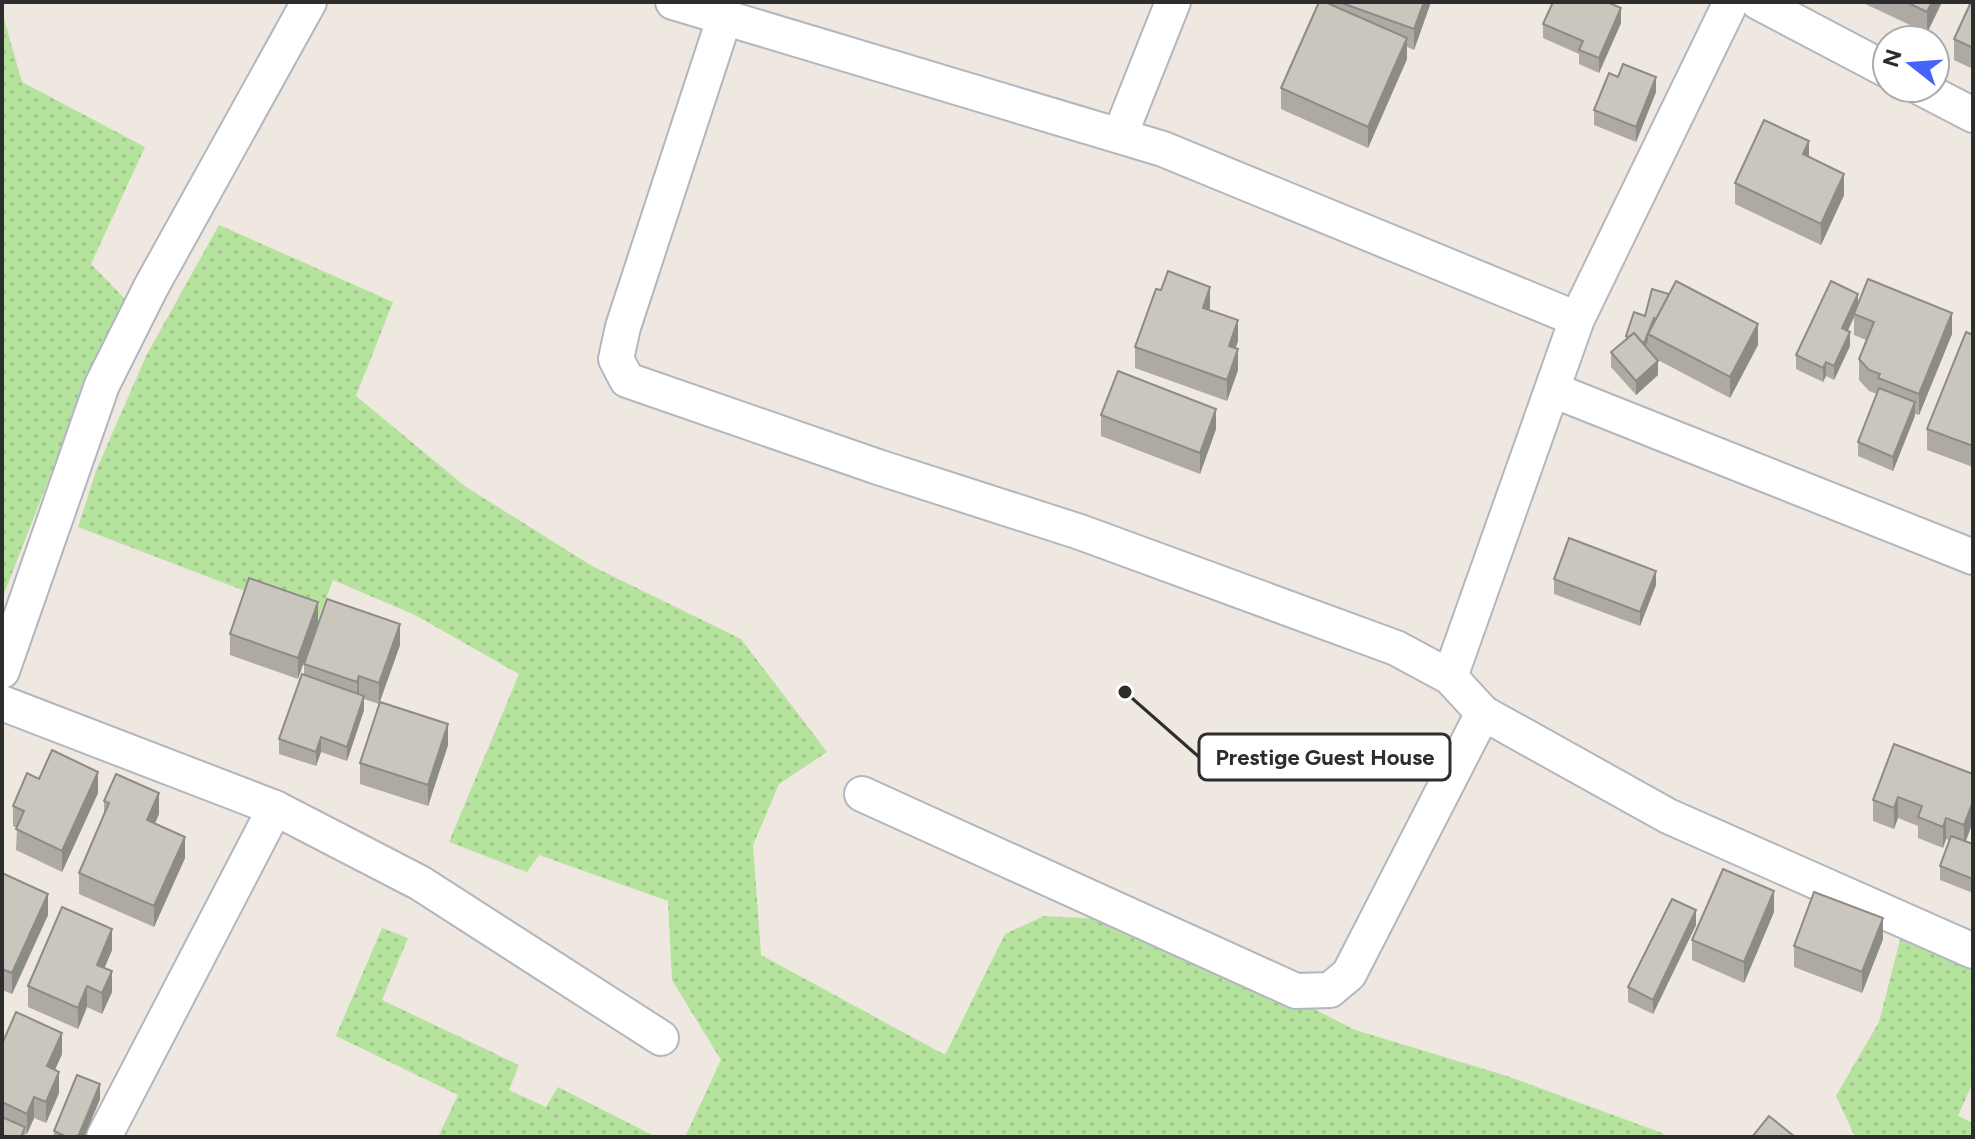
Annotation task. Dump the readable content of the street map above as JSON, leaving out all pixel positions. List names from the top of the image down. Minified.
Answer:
{"places":["Prestige Guest House"],"north":"left"}
